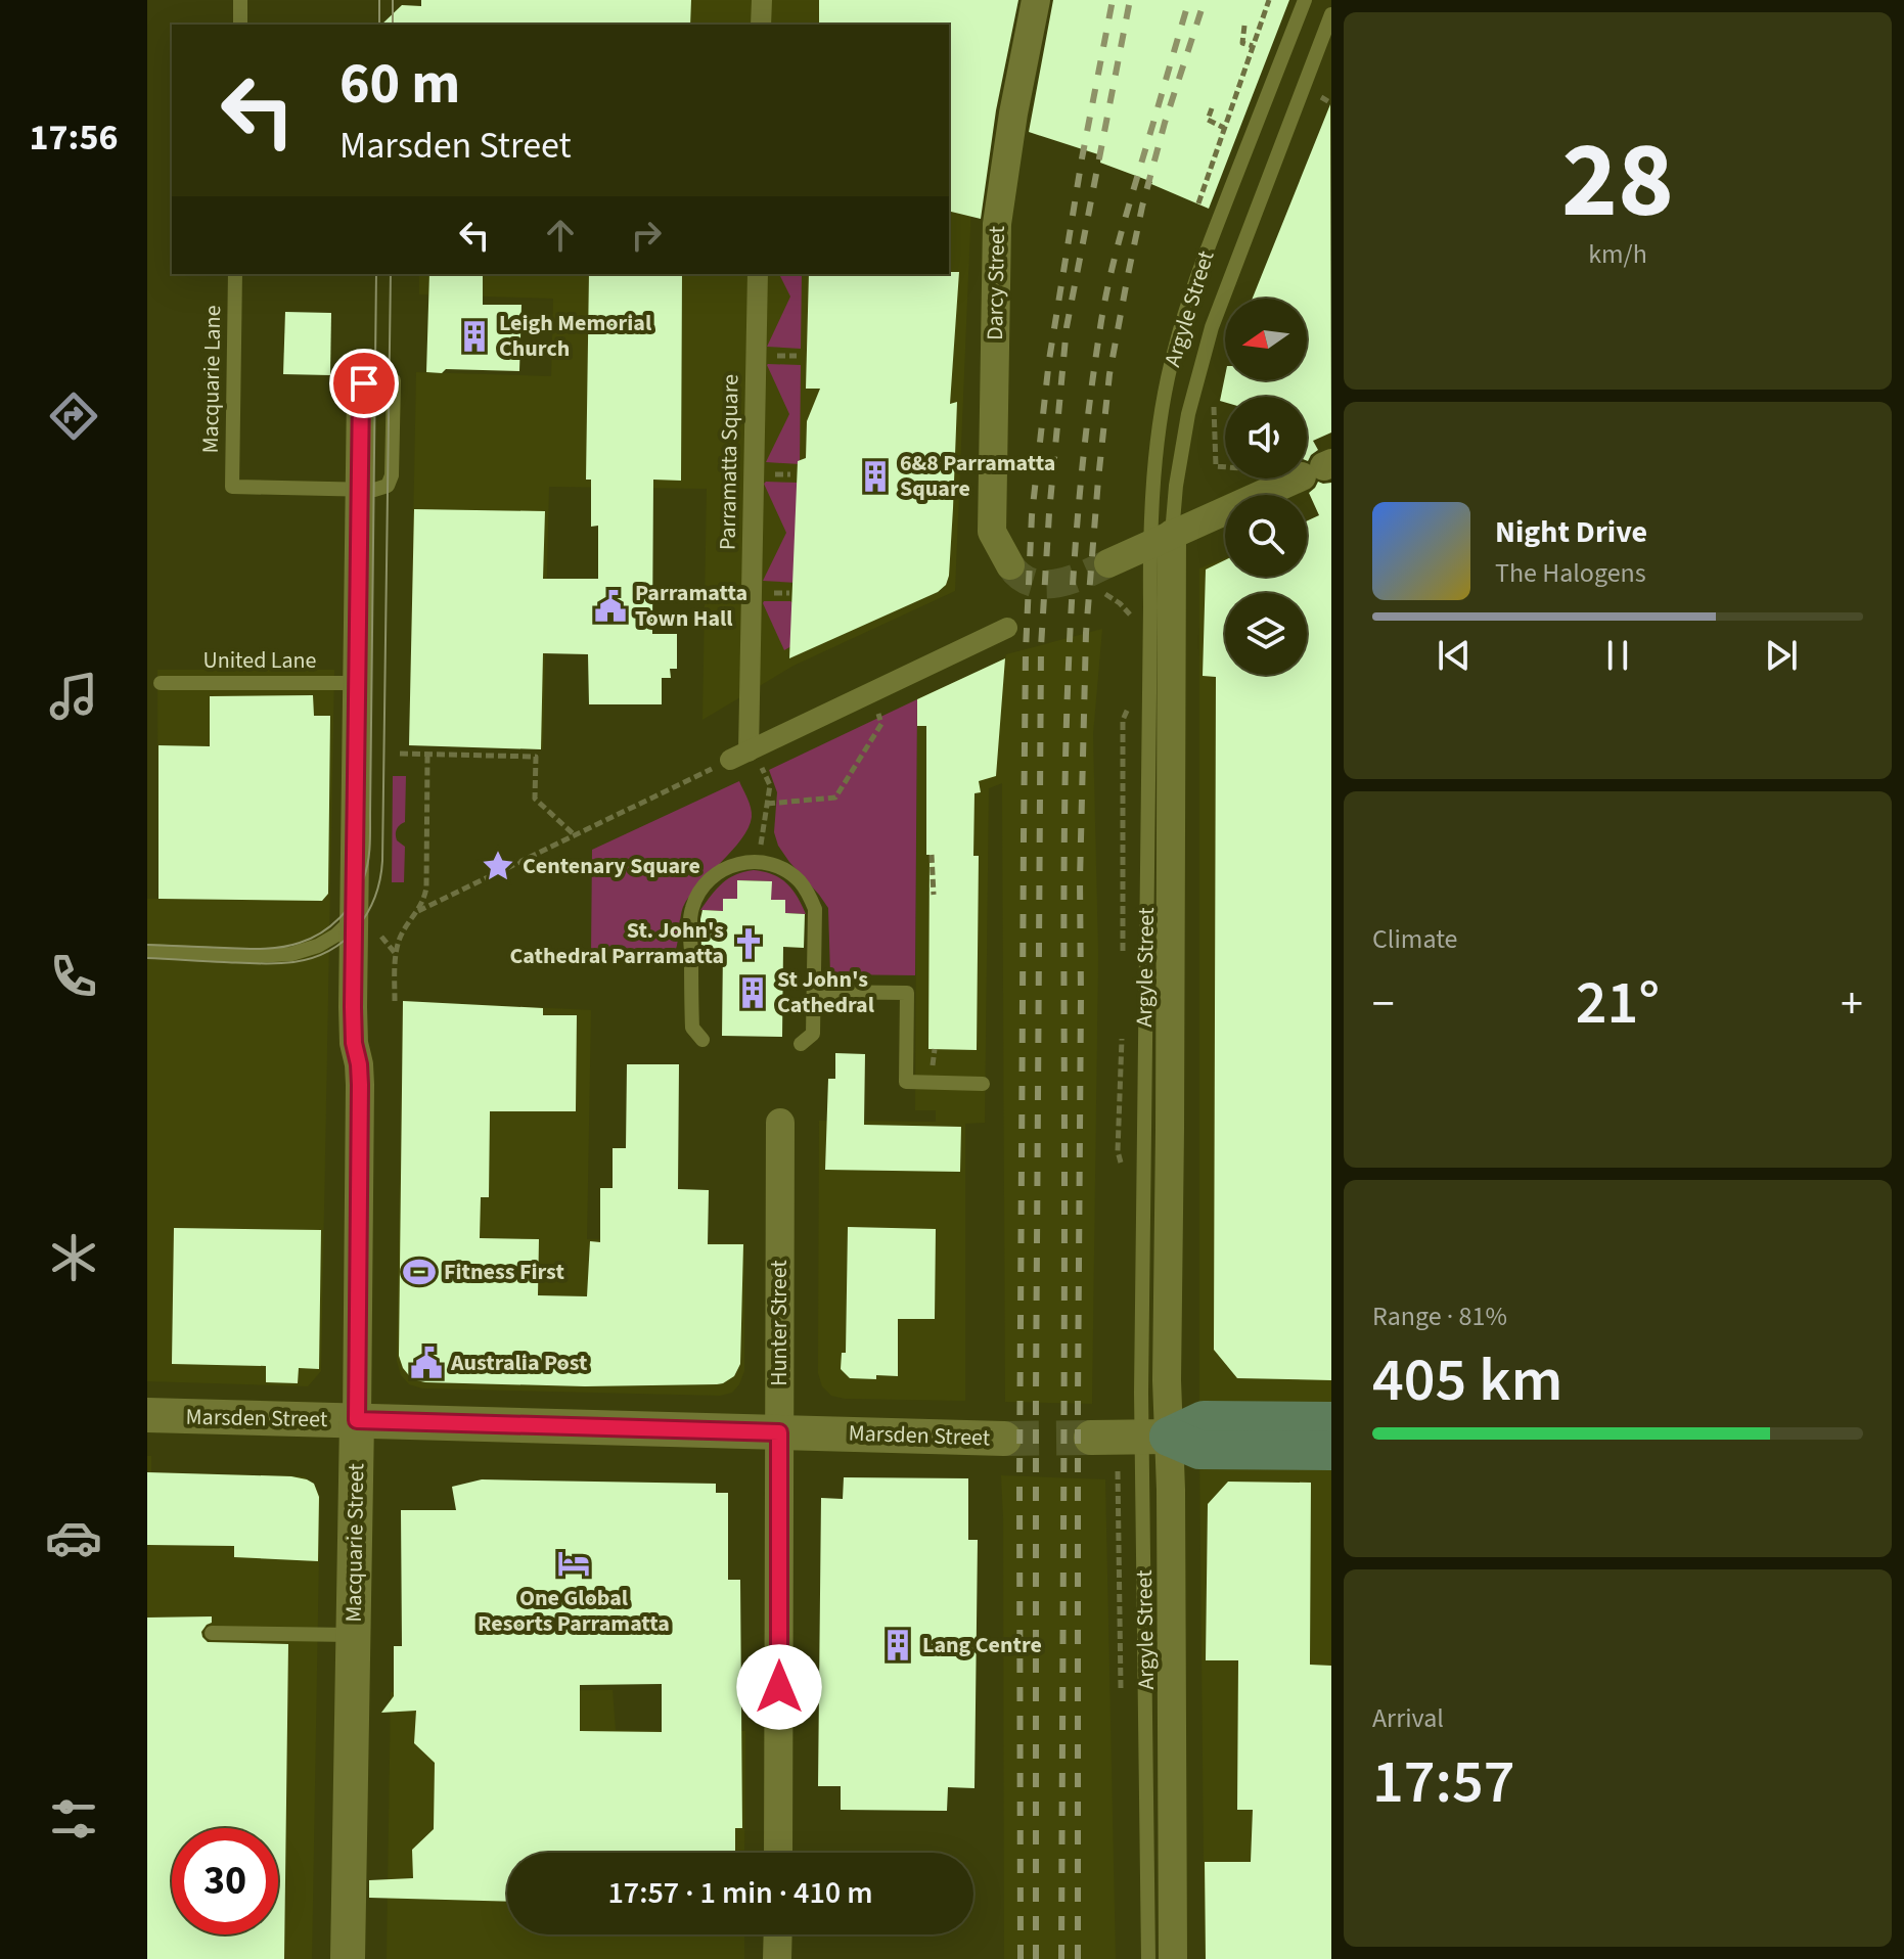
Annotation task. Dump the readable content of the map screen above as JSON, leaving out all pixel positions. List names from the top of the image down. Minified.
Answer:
{"streets":{"street":["Darcy Street","Argyle Street","Parramatta Square","Hunter Street","Marsden Street","Macquarie Street"],"lane":["Macquarie Lane","United Lane"]},"crossings":[["Macquarie Lane","Macquarie Street"],["United Lane","Macquarie Street"],["Hunter Street","Marsden Street"],["Marsden Street","Macquarie Street"]],"places":{"building":["Leigh Memorial Church","6&8 Parramatta Square","St John's Cathedral","Lang Centre"],"public building":["Parramatta Town Hall","Australia Post"],"place":["Centenary Square"],"church":["St. John's Cathedral Parramatta"],"sports":["Fitness First"],"hotel":["One Global Resorts Parramatta"]},"north":"left","page":{"tabs":"17:56","tile":[["28","km/h"],"Climate",["Range · 81%","405 km"],["Arrival","17:57"]],"turn":["60 m","Marsden Street"],"song":["Night Drive","The Halogens"],"heat":["−","21°","+"],"limit":"30","trip":"17:57 · 1 min · 410 m"}}
